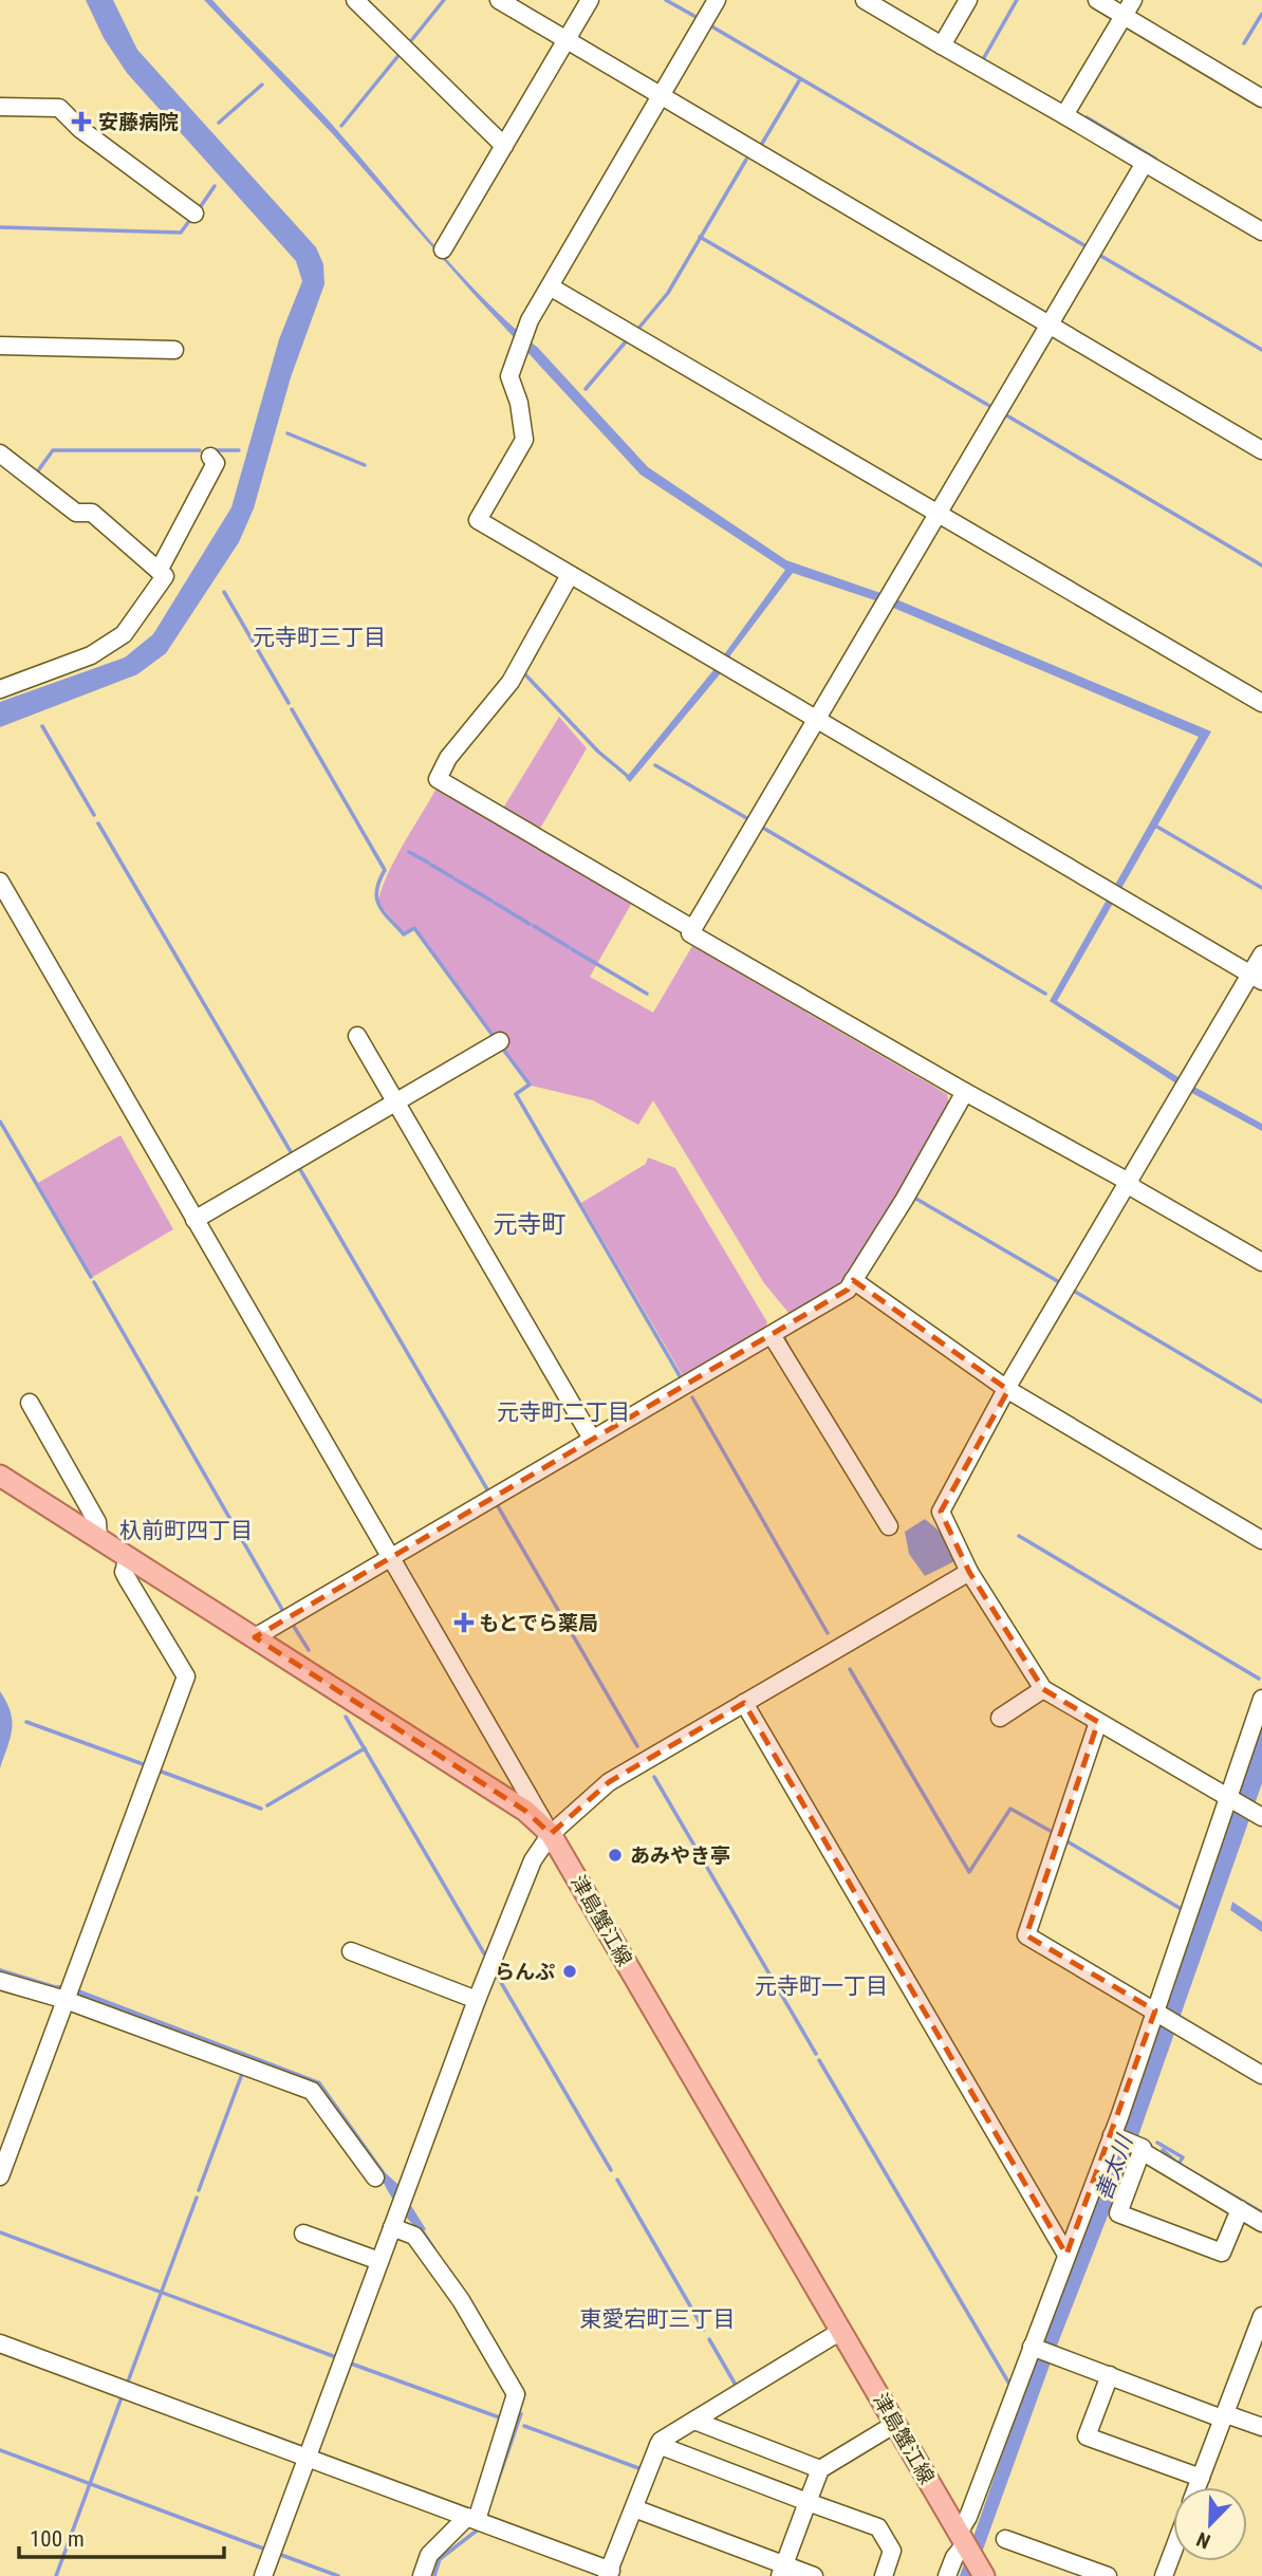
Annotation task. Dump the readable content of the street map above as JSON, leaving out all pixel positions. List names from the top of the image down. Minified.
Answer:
{"streets":{"main road":["津島蟹江線"]},"districts":["元寺町三丁目","元寺町","元寺町二丁目","杁前町四丁目","元寺町一丁目","東愛宕町三丁目"],"water":["善太川"],"places":{"health":["安藤病院","もとでら薬局"],"other":["あみやき亭","らんぷ"]},"scale_bar":"100 m","north":"bottom left"}
